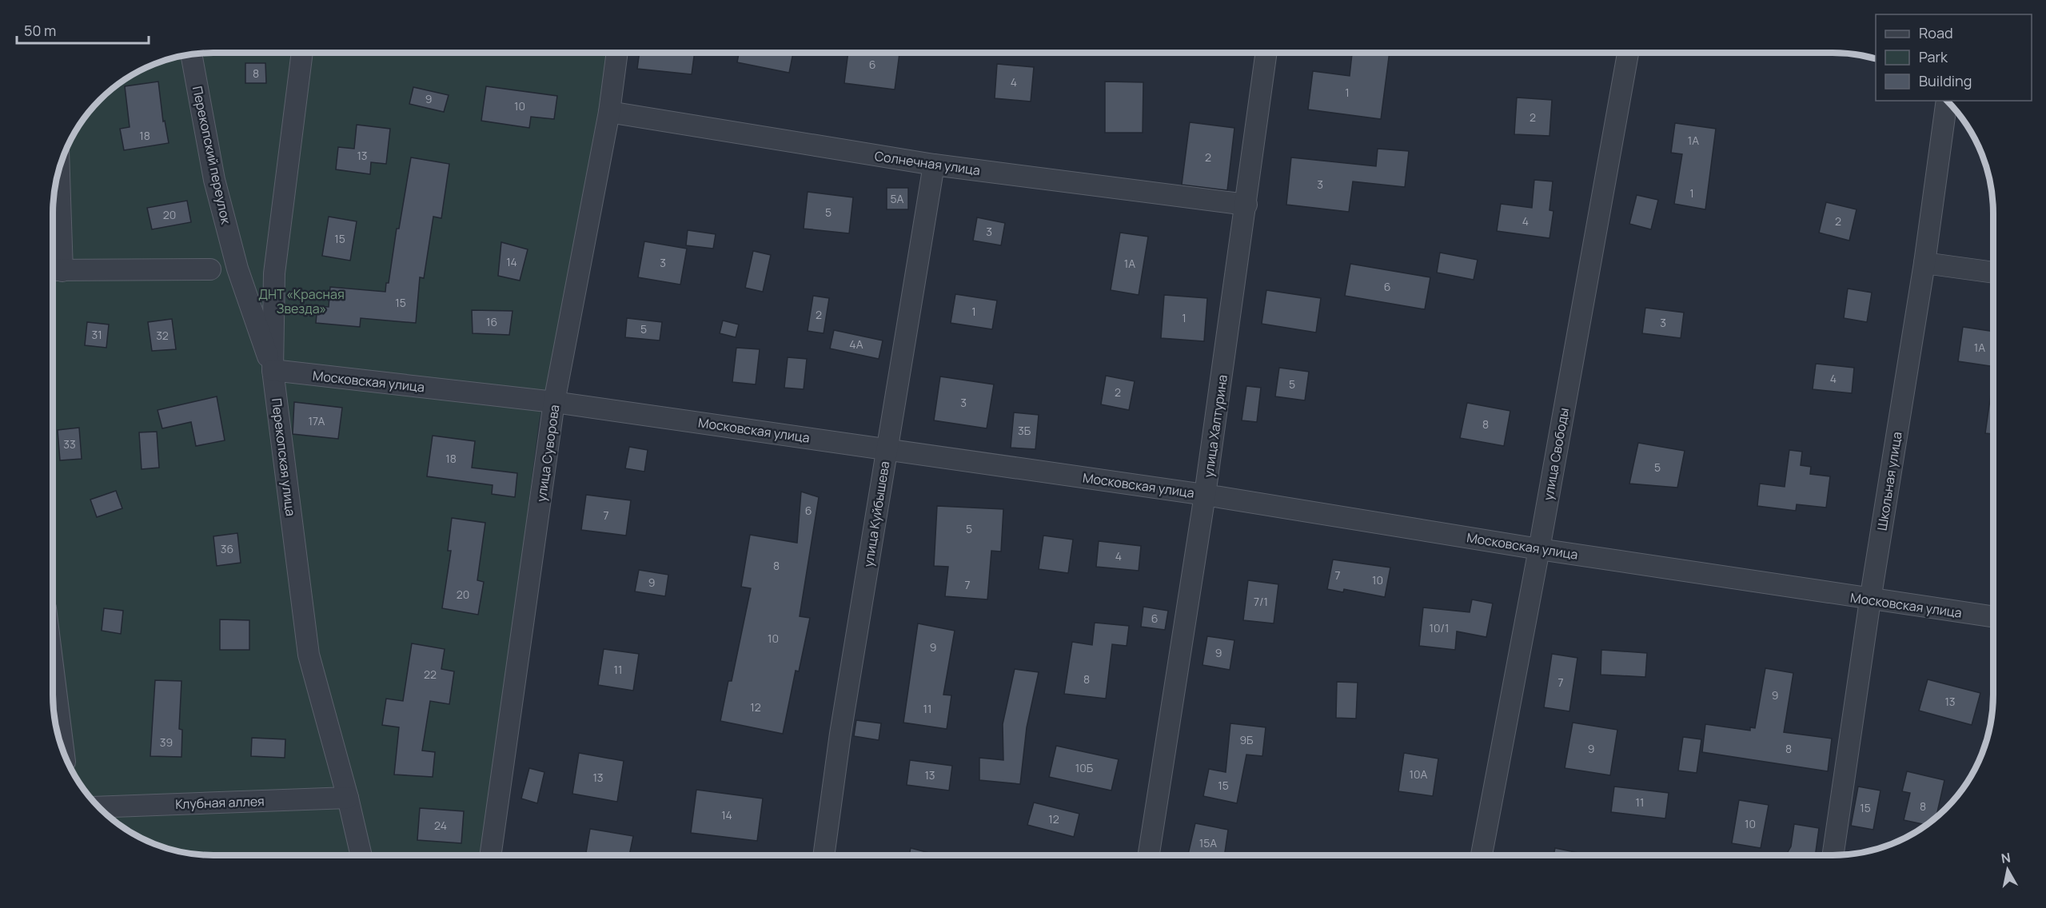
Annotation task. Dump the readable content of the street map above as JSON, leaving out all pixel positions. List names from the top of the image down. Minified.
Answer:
{"streets":{"street":["Перекопский переулок","Солнечная улица","Московская улица","улица Халтурина","улица Суворова","улица Свободы","Перекопская улица","Школьная улица","улица Куйбышева","Клубная аллея"]},"crossings":[["Перекопский переулок","Московская улица"],["Перекопский переулок","Перекопская улица"],["Солнечная улица","улица Халтурина"],["Солнечная улица","улица Суворова"],["Солнечная улица","улица Куйбышева"],["Московская улица","улица Халтурина"],["Московская улица","улица Суворова"],["Московская улица","улица Свободы"],["Московская улица","Перекопская улица"],["Московская улица","Школьная улица"],["Московская улица","улица Куйбышева"],["Перекопская улица","Клубная аллея"]],"parks":["ДНТ «Красная Звезда»"],"house_numbers":["6","8","4","1","9","10","2","18","1А","13","2","3","1","5А","5","20","4","2","3","15","14","3","1А","6","15","1","2","1","16","3","5","31","32","4А","1А","4","5","2","3","17А","8","3Б","33","18","5","6","7","5","36","4","8","7","10","9","7","20","7/1","6","10/1","10","9","9","11","22","8","7","9","13","12","11","9Б","39","9","8","10Б","10А","13","13","15","11","8","15","14","12","10","24","15А"],"legend":["Road","Park","Building"],"scale_bar":"50 m","north":"top"}
